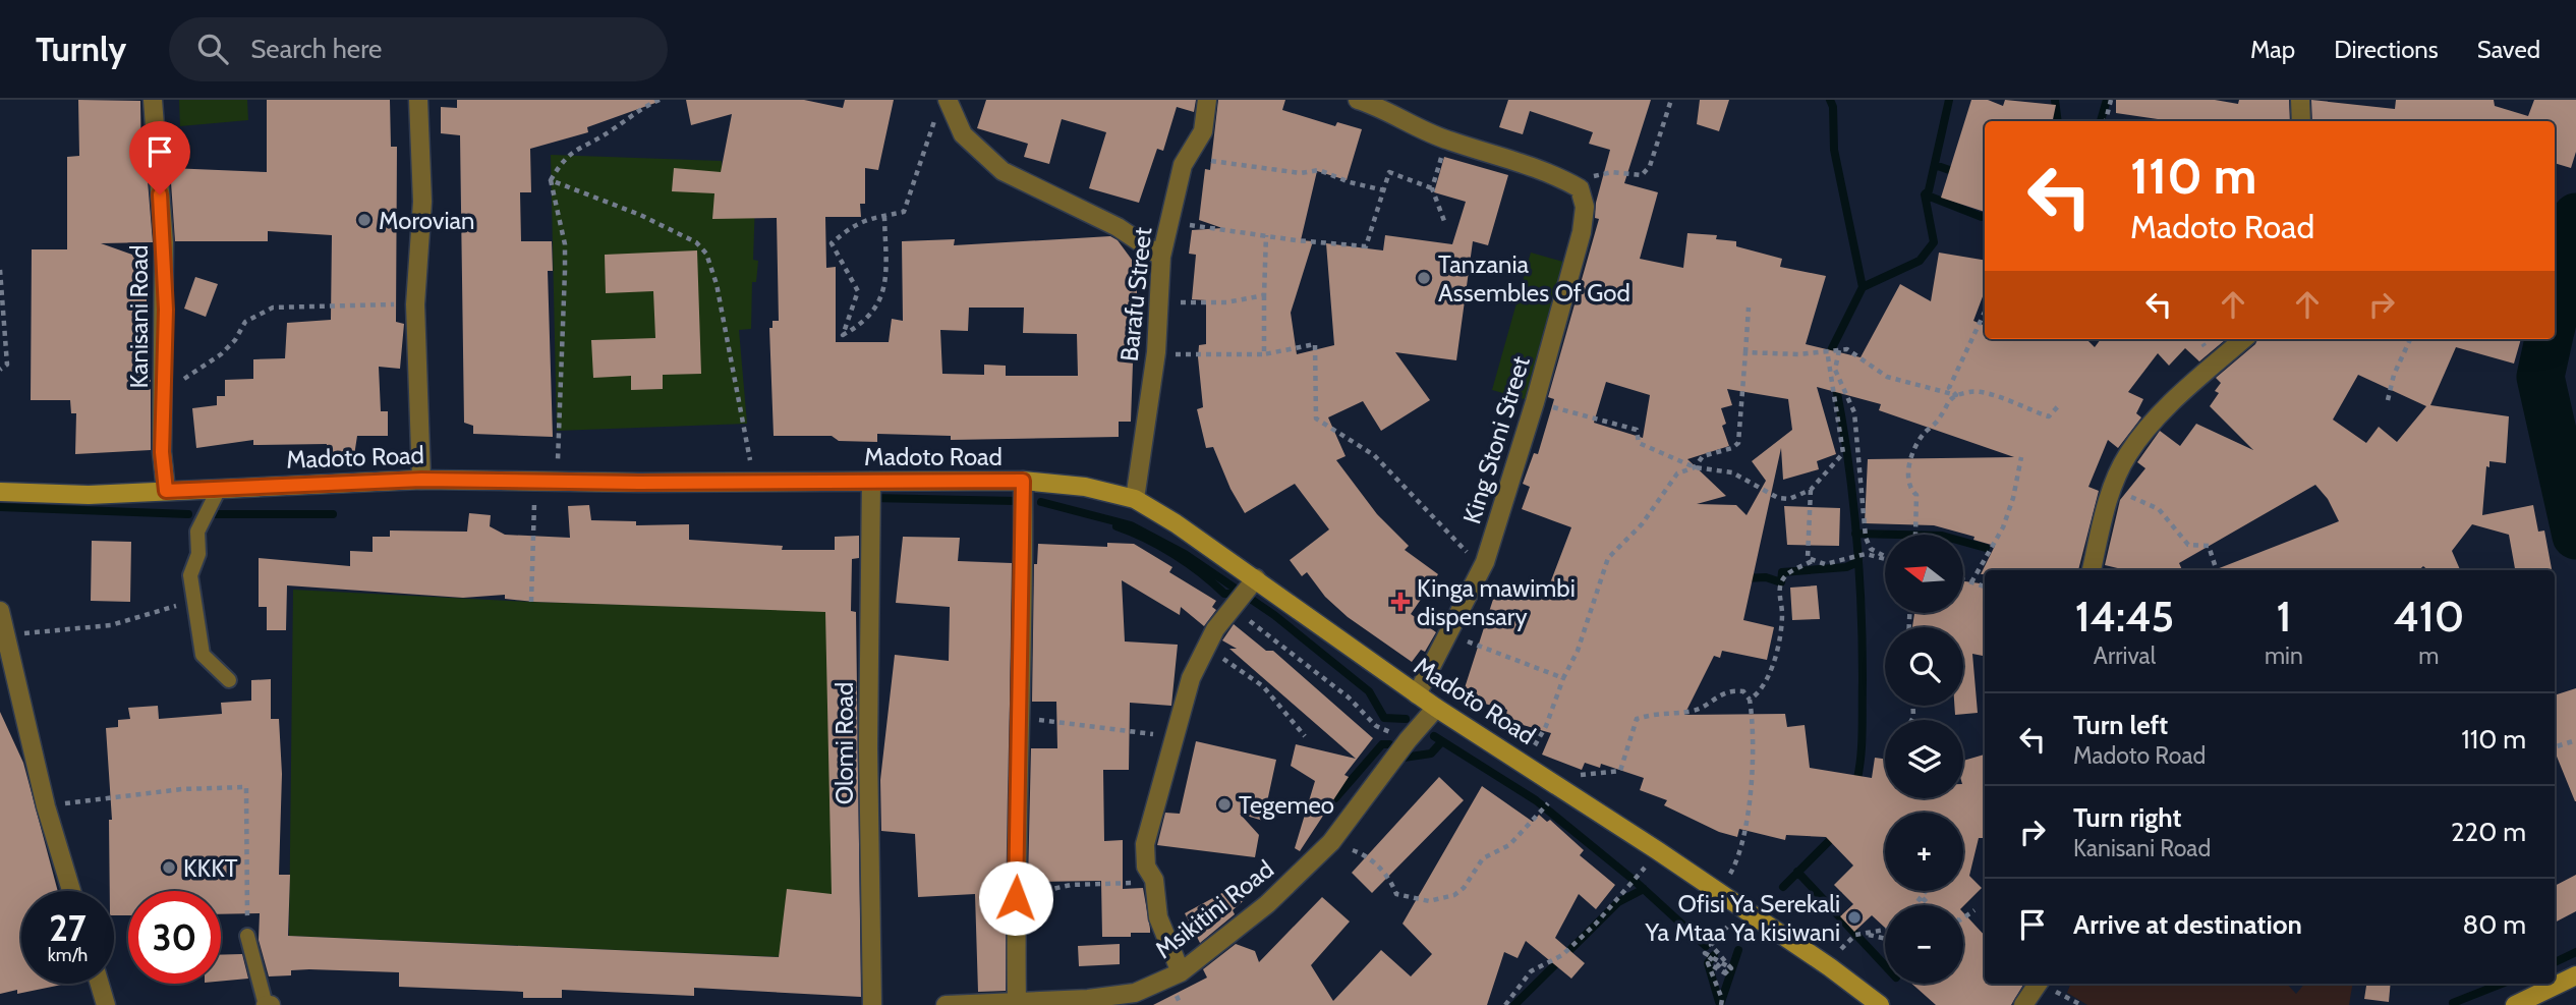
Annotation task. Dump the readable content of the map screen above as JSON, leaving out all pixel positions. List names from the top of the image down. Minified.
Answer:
{"streets":{"main road":["Madoto Road"],"street":["Barafu Street","Kanisani Road","King Stoni Street","Olomi Road","Msikitini Road"]},"crossings":[["Barafu Street","Madoto Road"],["Kanisani Road","Madoto Road"],["King Stoni Street","Madoto Road"],["Madoto Road","Olomi Road"],["Madoto Road","Msikitini Road"]],"places":{"other":["Morovian","Tanzania Assembles Of God","Tegemeo","KKKT","Ofisi Ya Serekali Ya Mtaa Ya kisiwani"],"health":["Kinga mawimbi dispensary"]},"north":"left","page":{"header":"Turnly","search":"Search here","nav":["Map","Directions","Saved"],"turn":["110 m","Madoto Road"],"map_buttons":["+","−"],"eta":["14:45","Arrival","1","min","410","m"],"list":[{"name":"Turn left","note":"Madoto Road","value":"110 m"},{"name":"Turn right","note":"Kanisani Road","value":"220 m"},{"name":"Arrive at destination","value":"80 m"}],"speed":"27 km/h","limit":"30"}}
